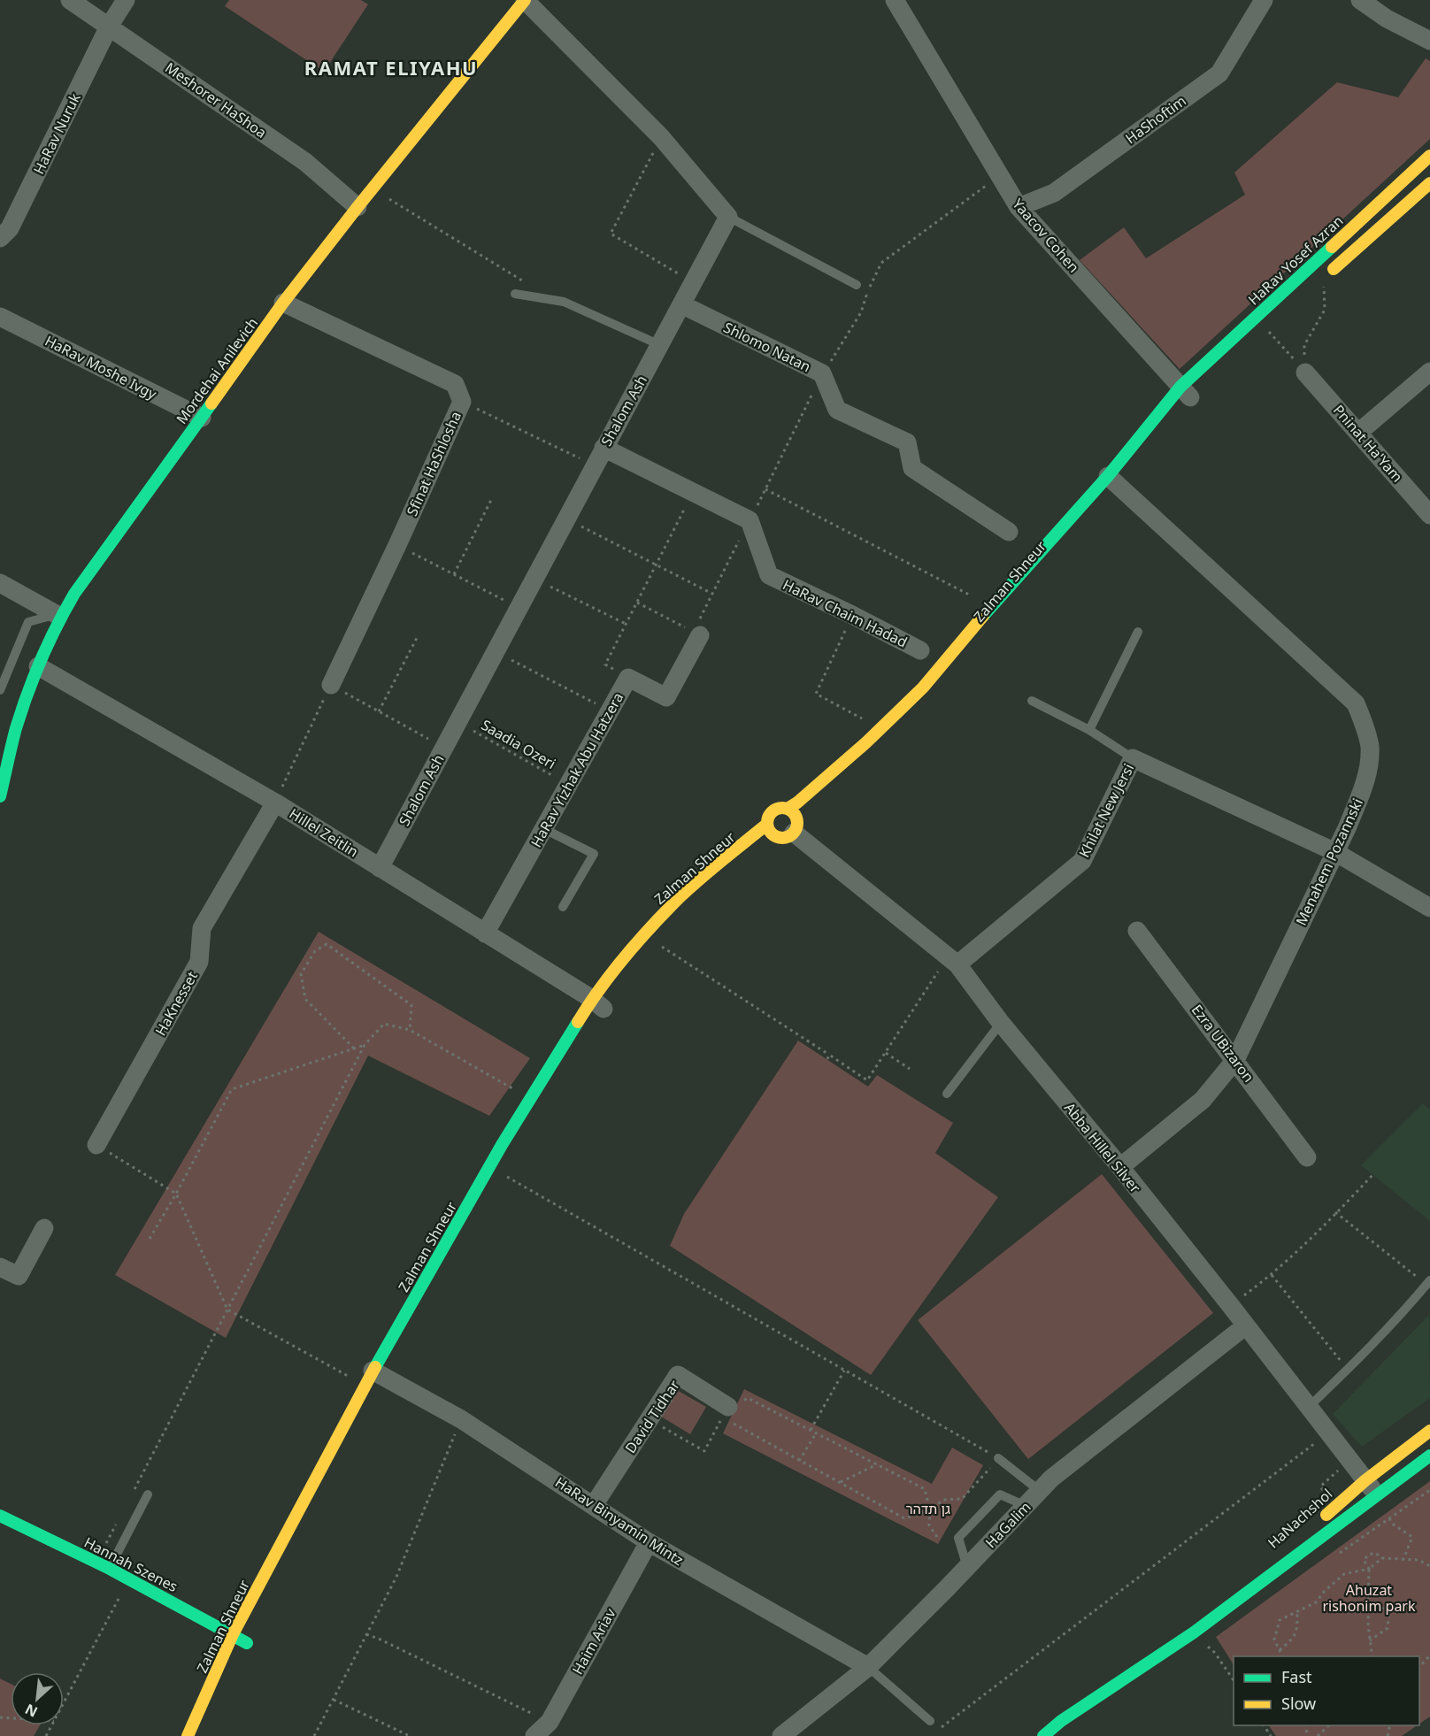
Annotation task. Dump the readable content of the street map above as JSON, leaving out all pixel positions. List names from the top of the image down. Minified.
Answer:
{"streets":{"street":["Meshorer HaShoa","HaShoftim","HaRav Nuruk","Yaacov Cohen","HaRav Yosef Azran","Shlomo Natan","HaRav Moshe Ivgy","Mordehai Anilevich","Shalom Ash","Pninat Ha'Yam","Sfinat HaShlosha","Zalman Shneur","HaRav Chaim Hadad","HaRav Yizhak Abu Hatzera","Khilat New Jersi","Hillel Zeitlin","Menahem Pozannski","HaKnesset","Ezra UBizaron","Abba Hillel Silver","David Tidhar","HaNachshol","HaRav Binyamin Mintz","HaGalim","Hannah Szenes","Haim Ariav"],"path":["Saadia Ozeri"]},"crossings":[["Meshorer HaShoa","HaRav Nuruk"],["Meshorer HaShoa","Mordehai Anilevich"],["HaShoftim","Yaacov Cohen"],["Yaacov Cohen","HaRav Yosef Azran"],["Yaacov Cohen","Zalman Shneur"],["HaRav Yosef Azran","Zalman Shneur"],["Shlomo Natan","Shalom Ash"],["HaRav Moshe Ivgy","Mordehai Anilevich"],["Mordehai Anilevich","Sfinat HaShlosha"],["Mordehai Anilevich","Hillel Zeitlin"],["Shalom Ash","Saadia Ozeri"],["Shalom Ash","Hillel Zeitlin"],["Zalman Shneur","Hillel Zeitlin"],["Zalman Shneur","Menahem Pozannski"],["Zalman Shneur","Abba Hillel Silver"],["Zalman Shneur","HaRav Binyamin Mintz"],["Zalman Shneur","Hannah Szenes"],["Saadia Ozeri","HaRav Yizhak Abu Hatzera"],["HaRav Yizhak Abu Hatzera","Hillel Zeitlin"],["Khilat New Jersi","Menahem Pozannski"],["Khilat New Jersi","Abba Hillel Silver"],["Hillel Zeitlin","HaKnesset"],["Menahem Pozannski","Ezra UBizaron"],["Menahem Pozannski","Abba Hillel Silver"],["Abba Hillel Silver","HaNachshol"],["Abba Hillel Silver","HaGalim"],["David Tidhar","HaRav Binyamin Mintz"],["HaRav Binyamin Mintz","HaGalim"],["HaRav Binyamin Mintz","Haim Ariav"]],"districts":["RAMAT ELIYAHU"],"parks":["גן תדהר","Ahuzat rishonim park"],"legend":["Fast","Slow"],"north":"bottom left"}
